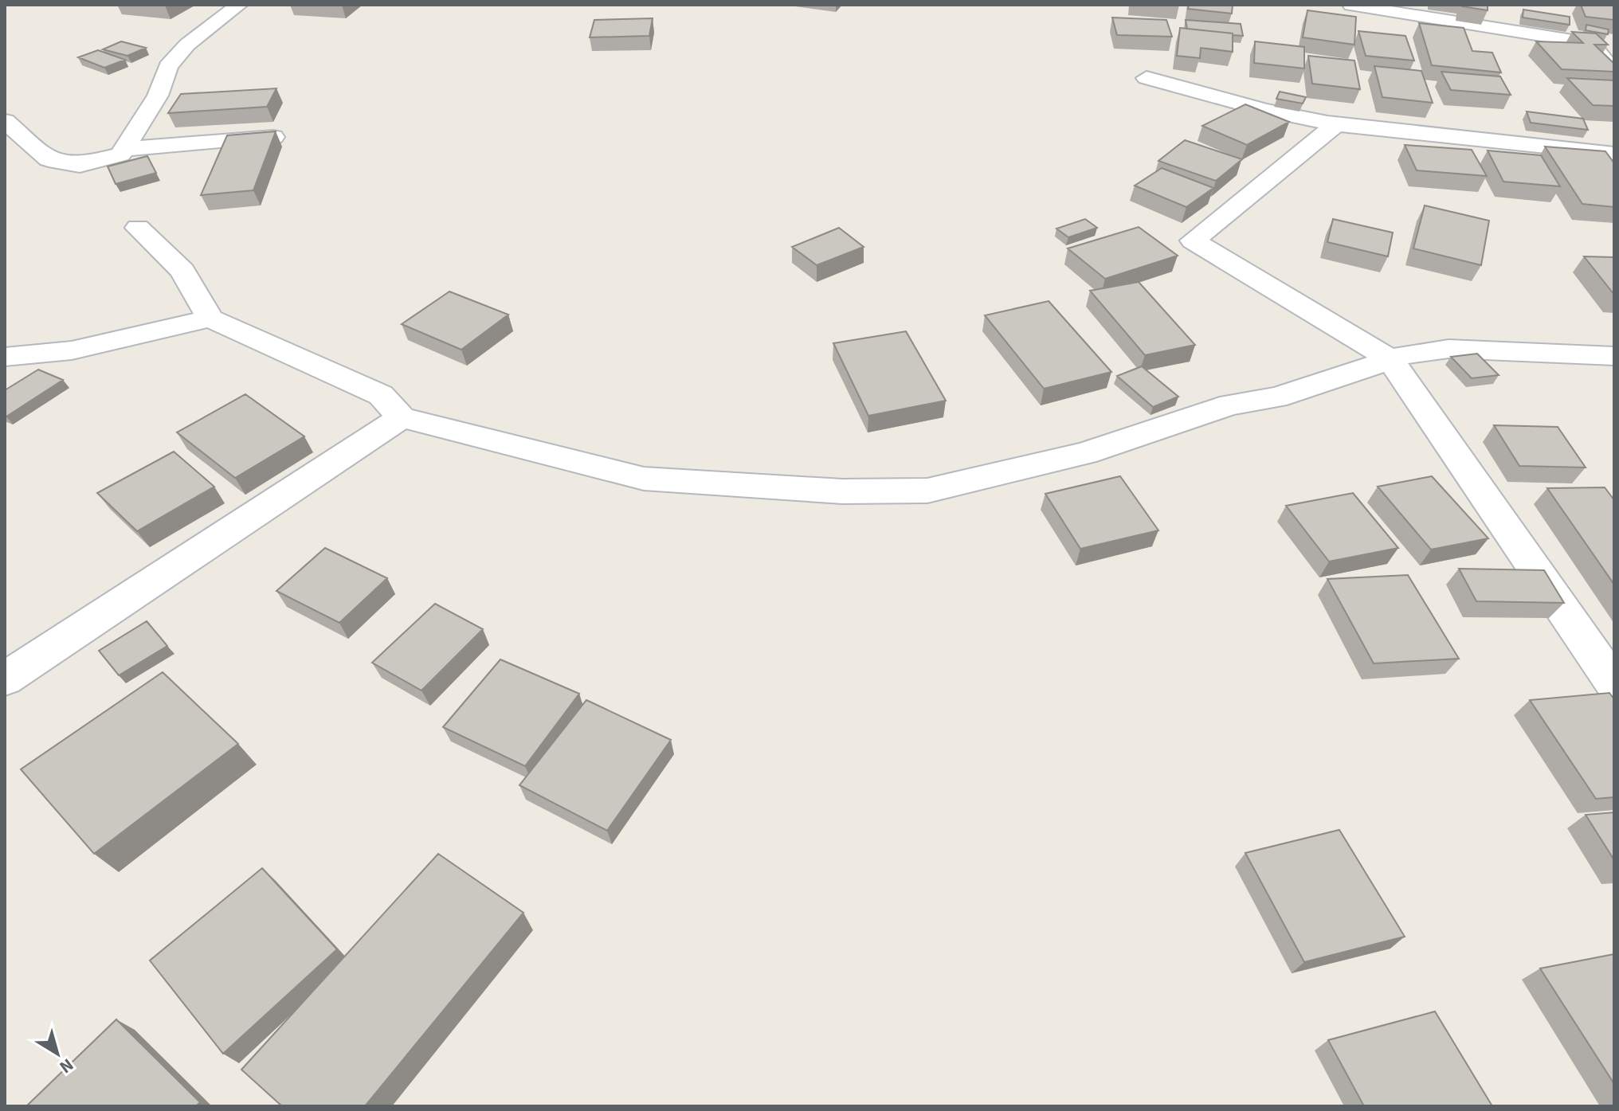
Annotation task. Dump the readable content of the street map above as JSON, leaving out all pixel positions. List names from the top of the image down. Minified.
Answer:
{"north":"bottom right"}
